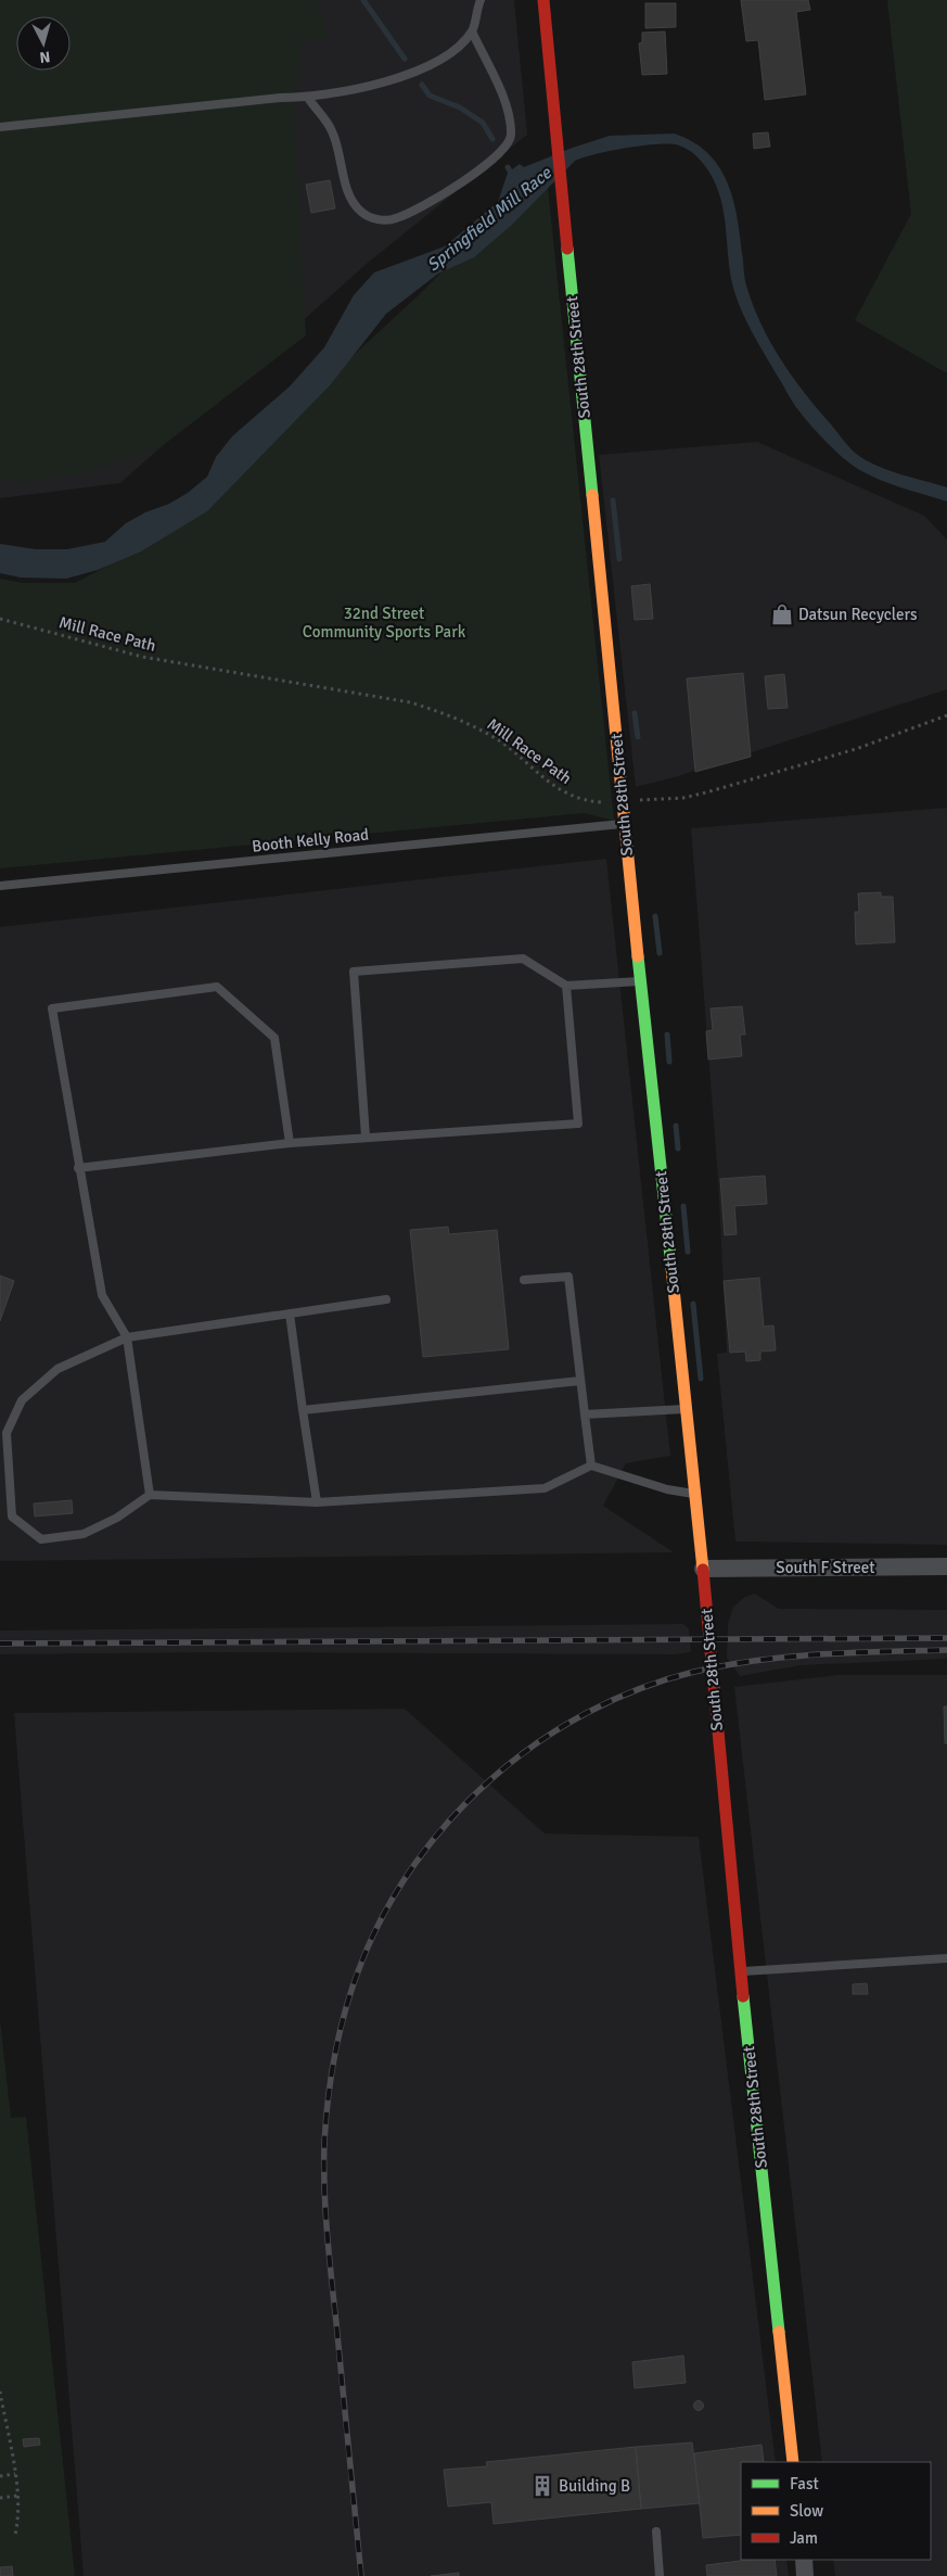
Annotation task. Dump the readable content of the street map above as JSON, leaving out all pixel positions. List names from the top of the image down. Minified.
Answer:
{"streets":{"street":["South 28th Street","South F Street"],"lane":["Booth Kelly Road"],"path":["Mill Race Path"]},"crossings":[["South 28th Street","Mill Race Path"],["South 28th Street","Booth Kelly Road"],["South 28th Street","South F Street"]],"water":["Springfield Mill Race"],"parks":["32nd Street Community Sports Park"],"places":{"shop":["Datsun Recyclers"],"building":["Building B"]},"legend":["Fast","Slow","Jam"],"north":"bottom"}
